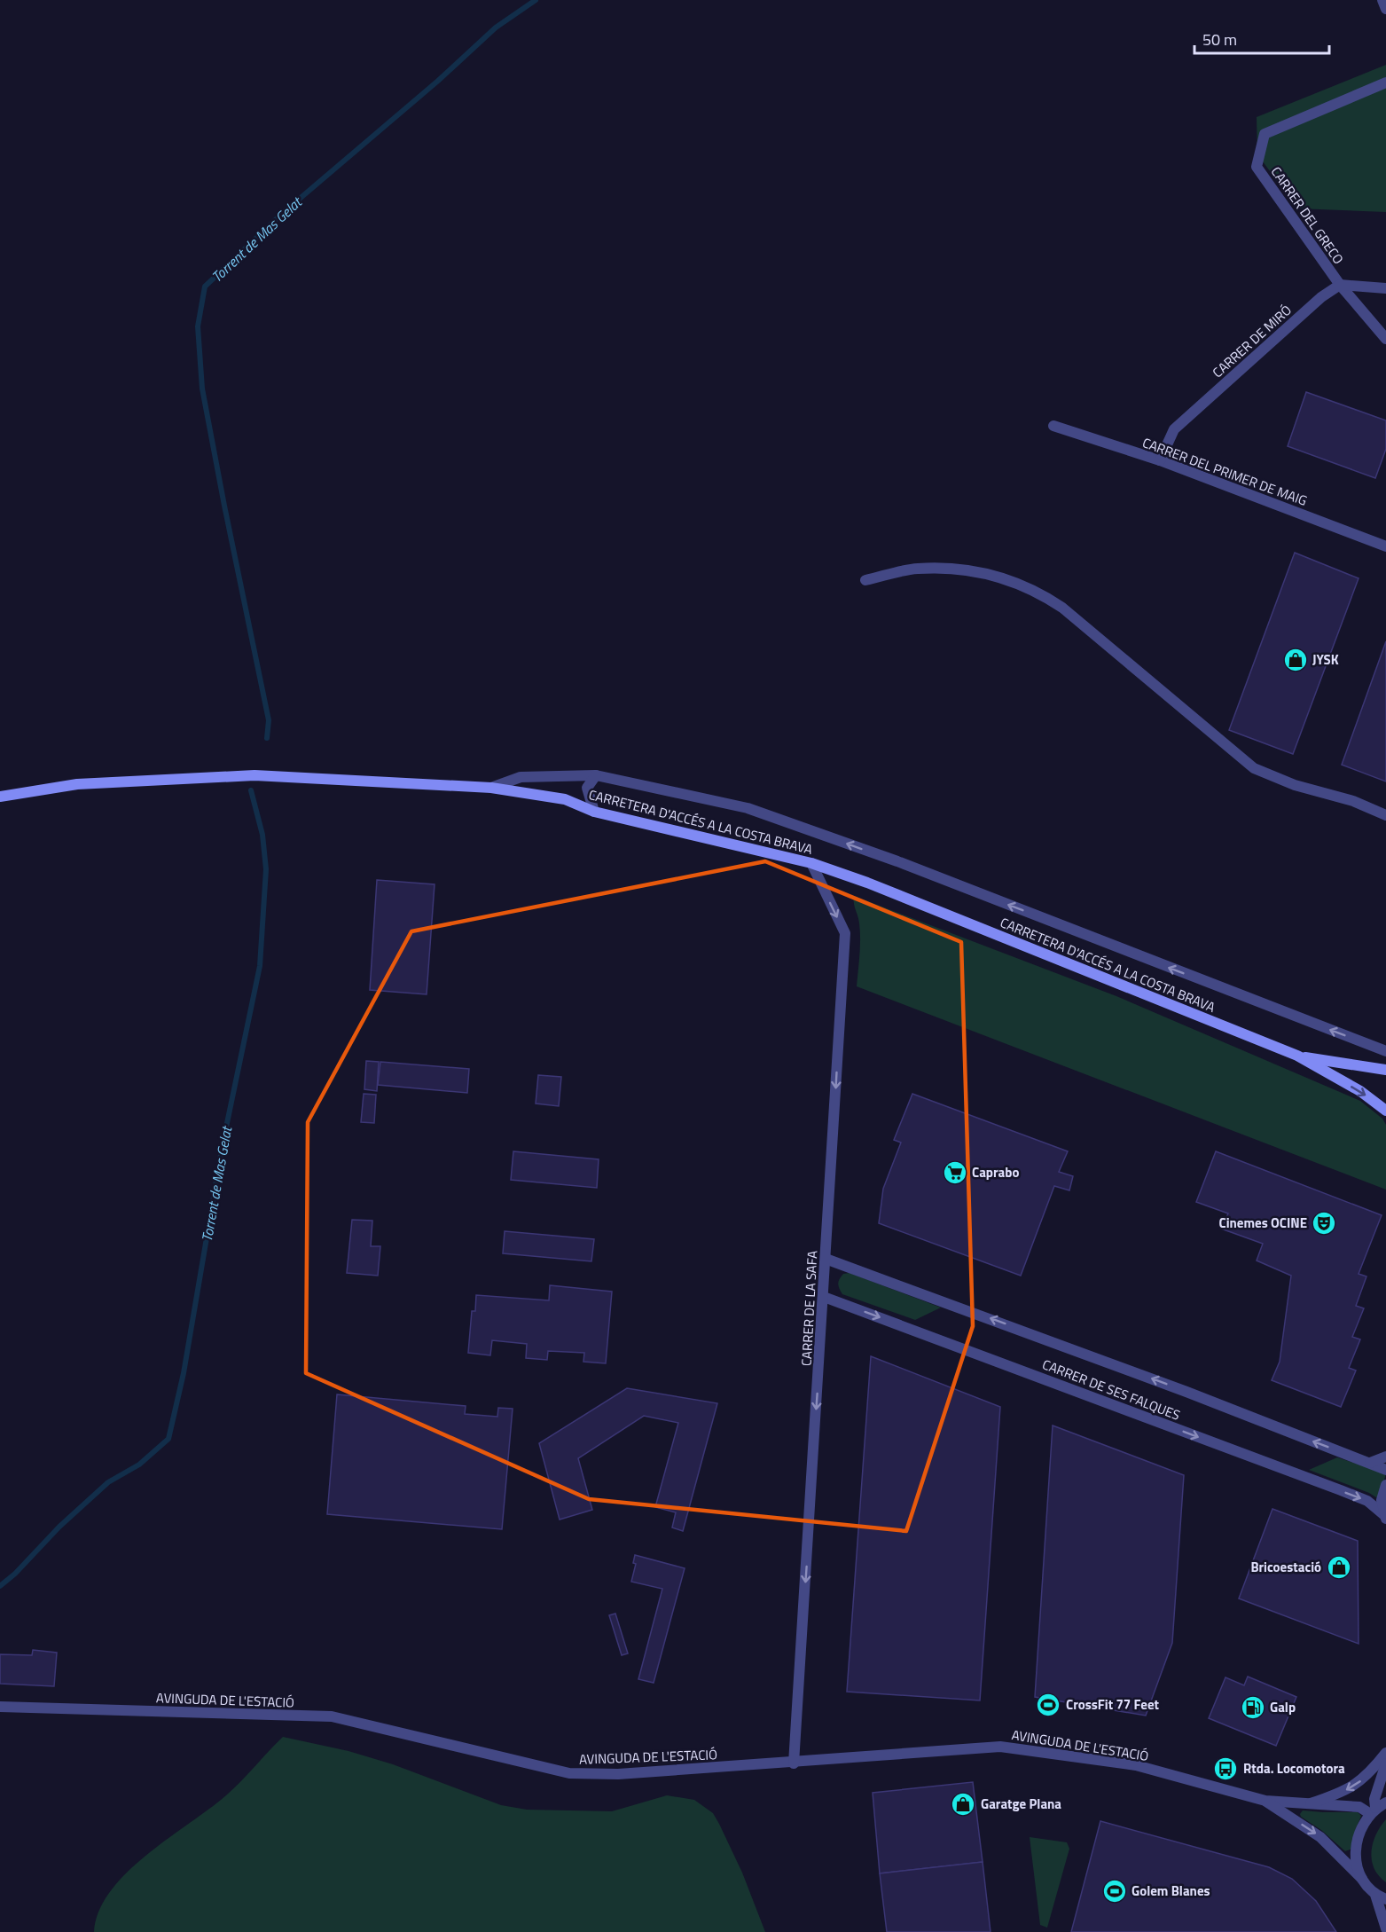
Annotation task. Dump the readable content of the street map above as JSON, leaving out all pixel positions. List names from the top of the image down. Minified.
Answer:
{"streets":{"main road":["CARRETERA D'ACCÉS A LA COSTA BRAVA"],"street":["CARRER DEL GRECO","CARRER DE MIRÓ","CARRER DEL PRIMER DE MAIG","CARRER DE LA SAFA","CARRER DE SES FALQUES","AVINGUDA DE L'ESTACIÓ"]},"crossings":[["CARRER DEL GRECO","CARRER DE MIRÓ"],["CARRER DE MIRÓ","CARRER DEL PRIMER DE MAIG"],["CARRETERA D'ACCÉS A LA COSTA BRAVA","CARRER DE LA SAFA"],["CARRER DE LA SAFA","CARRER DE SES FALQUES"],["CARRER DE LA SAFA","AVINGUDA DE L'ESTACIÓ"]],"one_way":["CARRER DE LA SAFA"],"water":["Torrent de Mas Gelat"],"places":{"shop":["JYSK","Bricoestació","Garatge Plana"],"supermarket":["Caprabo"],"theatre":["Cinemes OCINE"],"sports":["CrossFit 77 Feet","Golem Blanes"],"fuel station":["Galp"],"bus stop":["Rtda. Locomotora"]},"scale_bar":"50 m"}
